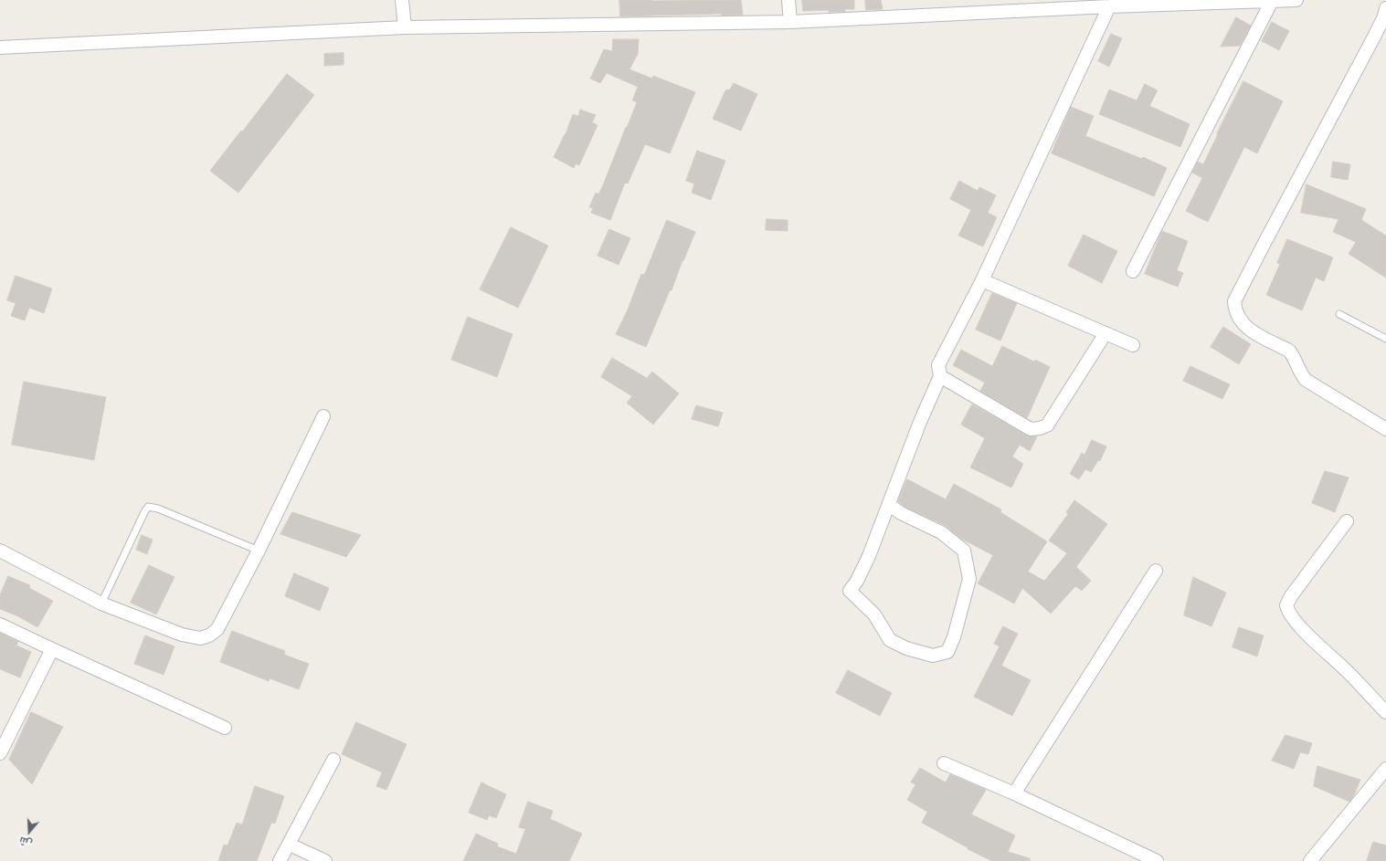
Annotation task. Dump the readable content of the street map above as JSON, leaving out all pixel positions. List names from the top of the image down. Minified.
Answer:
{"north":"bottom"}
